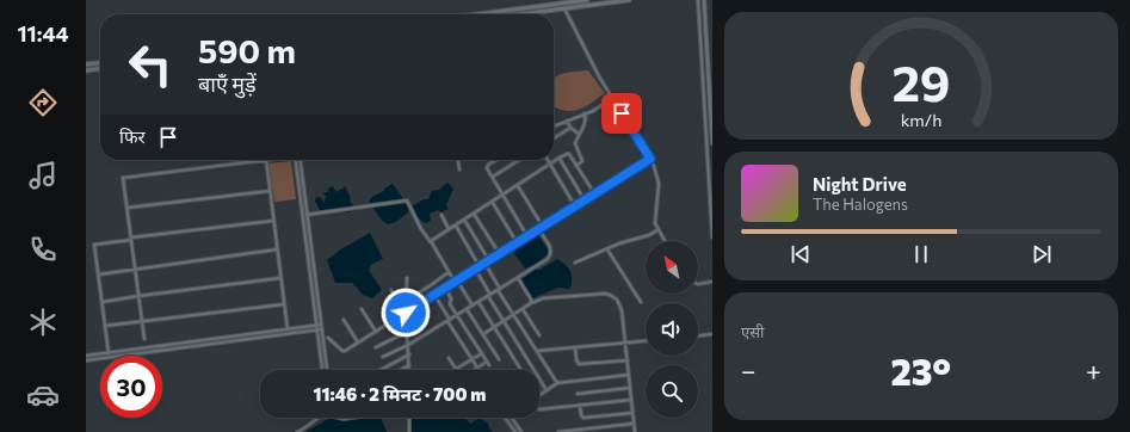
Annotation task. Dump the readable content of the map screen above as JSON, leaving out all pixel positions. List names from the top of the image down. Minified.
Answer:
{"north":"top left","page":{"tabs":"11:44","turn":["590 m","बाएँ मुड़ें"],"then":"फिर","song":["Night Drive","The Halogens"],"tile":"एसी","heat":["−","23°","+"],"limit":"30","trip":"11:46 · 2 मिनट · 700 m","gauge":["29","km/h"]}}
